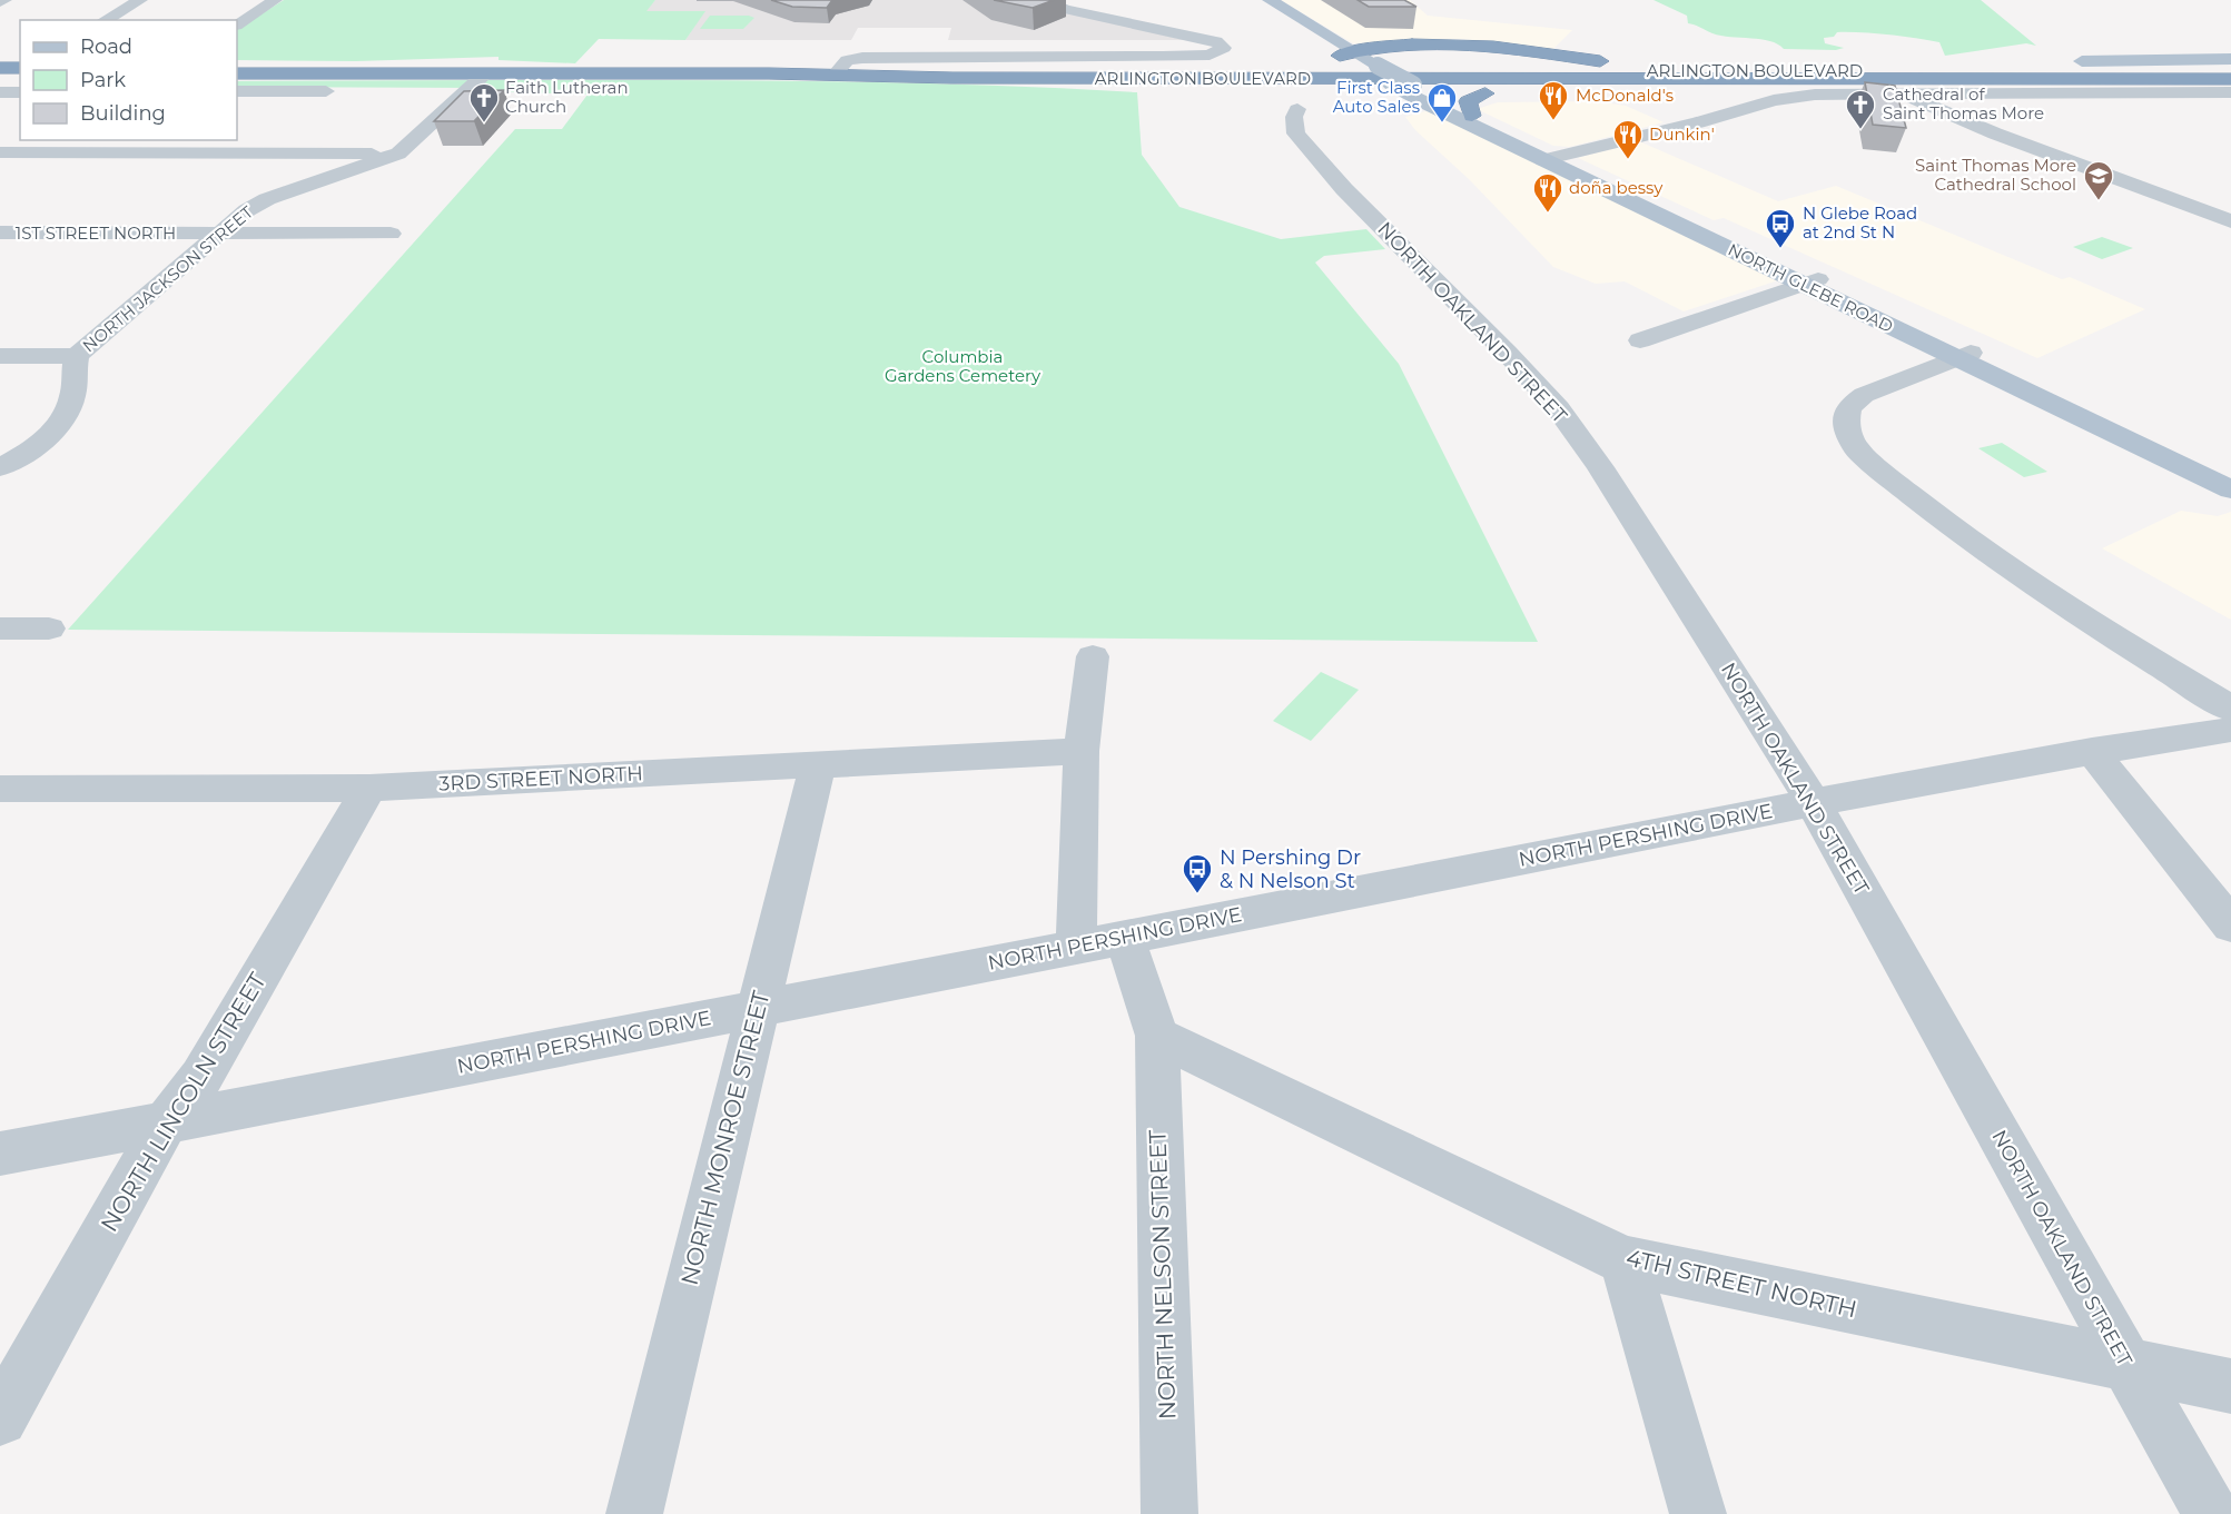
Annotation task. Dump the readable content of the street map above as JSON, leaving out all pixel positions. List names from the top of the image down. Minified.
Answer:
{"streets":{"highway":["ARLINGTON BOULEVARD"],"main road":["NORTH GLEBE ROAD"],"street":["1ST STREET NORTH","NORTH JACKSON STREET","NORTH OAKLAND STREET","3RD STREET NORTH","NORTH PERSHING DRIVE","NORTH LINCOLN STREET","NORTH MONROE STREET","NORTH NELSON STREET","4TH STREET NORTH"]},"crossings":[["ARLINGTON BOULEVARD","NORTH JACKSON STREET"],["1ST STREET NORTH","NORTH JACKSON STREET"],["NORTH OAKLAND STREET","NORTH PERSHING DRIVE"],["NORTH OAKLAND STREET","4TH STREET NORTH"],["3RD STREET NORTH","NORTH LINCOLN STREET"],["3RD STREET NORTH","NORTH MONROE STREET"],["NORTH PERSHING DRIVE","NORTH LINCOLN STREET"],["NORTH PERSHING DRIVE","NORTH MONROE STREET"],["NORTH NELSON STREET","4TH STREET NORTH"]],"parks":["Columbia Gardens Cemetery"],"places":{"restaurant":["McDonald's","Dunkin'","doña bessy"],"church":["Faith Lutheran Church","Cathedral of Saint Thomas More"],"shop":["First Class Auto Sales"],"school or university":["Saint Thomas More Cathedral School"],"bus stop":["N Glebe Road at 2nd St N","N Pershing Dr & N Nelson St"]},"legend":["Road","Park","Building"]}
